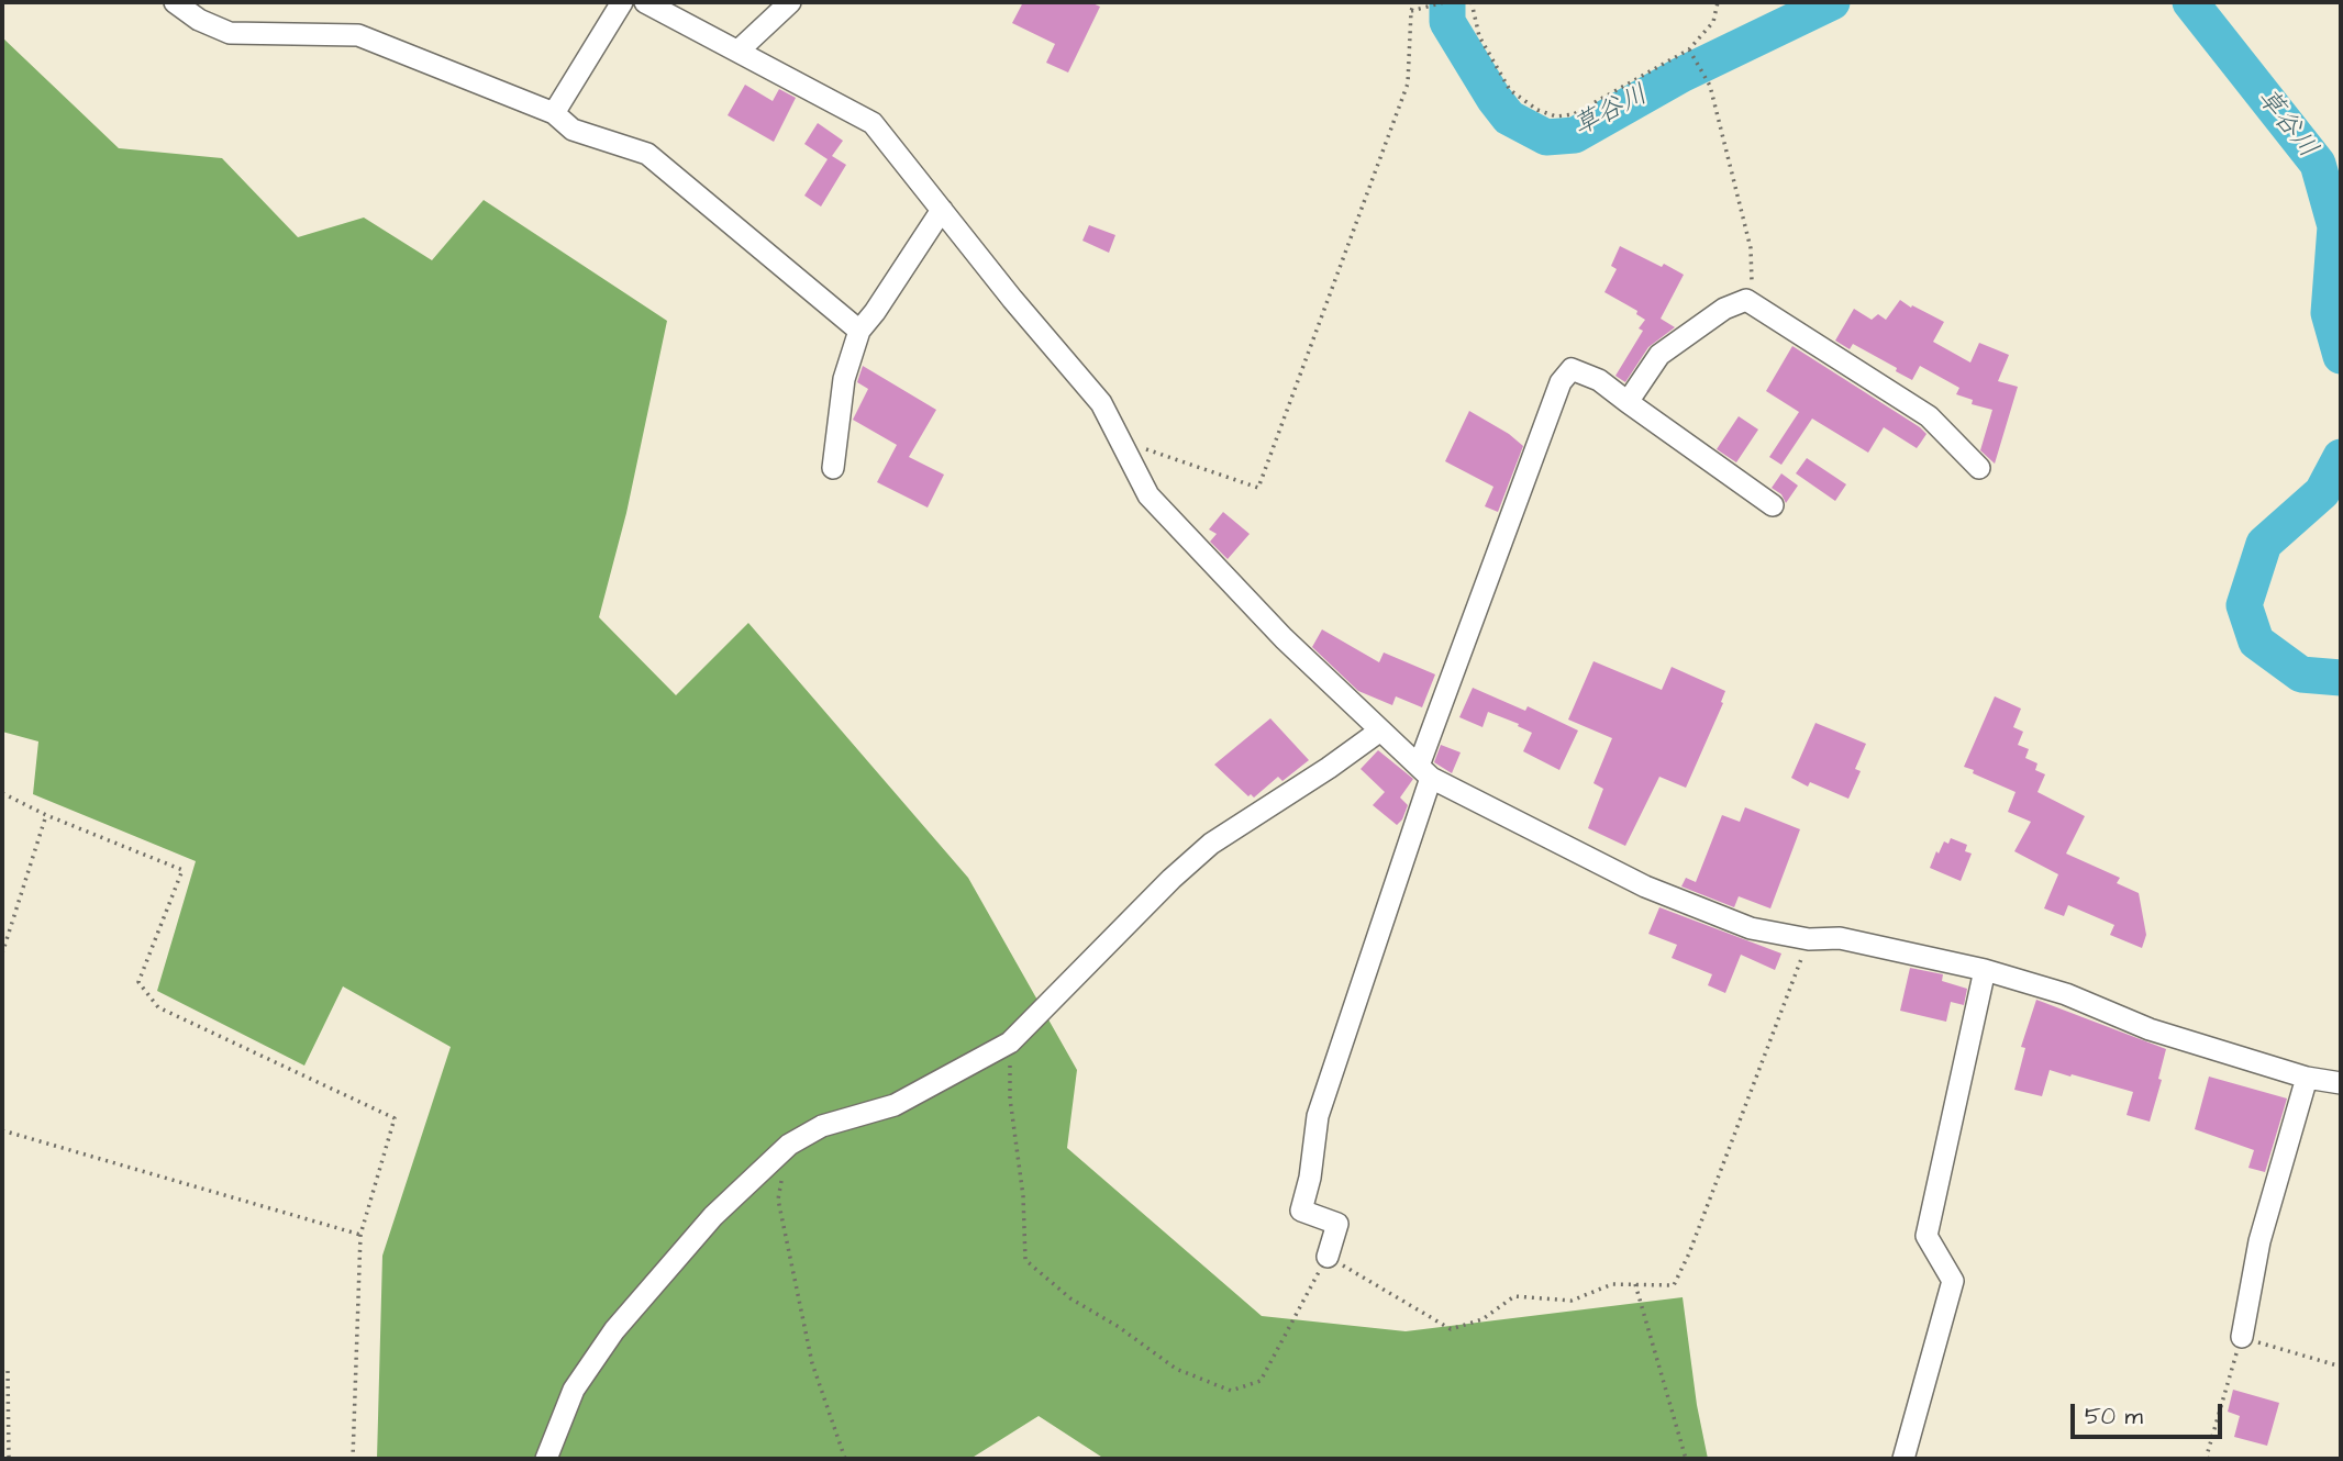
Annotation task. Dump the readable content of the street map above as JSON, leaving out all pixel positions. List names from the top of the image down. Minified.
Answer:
{"water":["草谷川"],"scale_bar":"50 m"}
